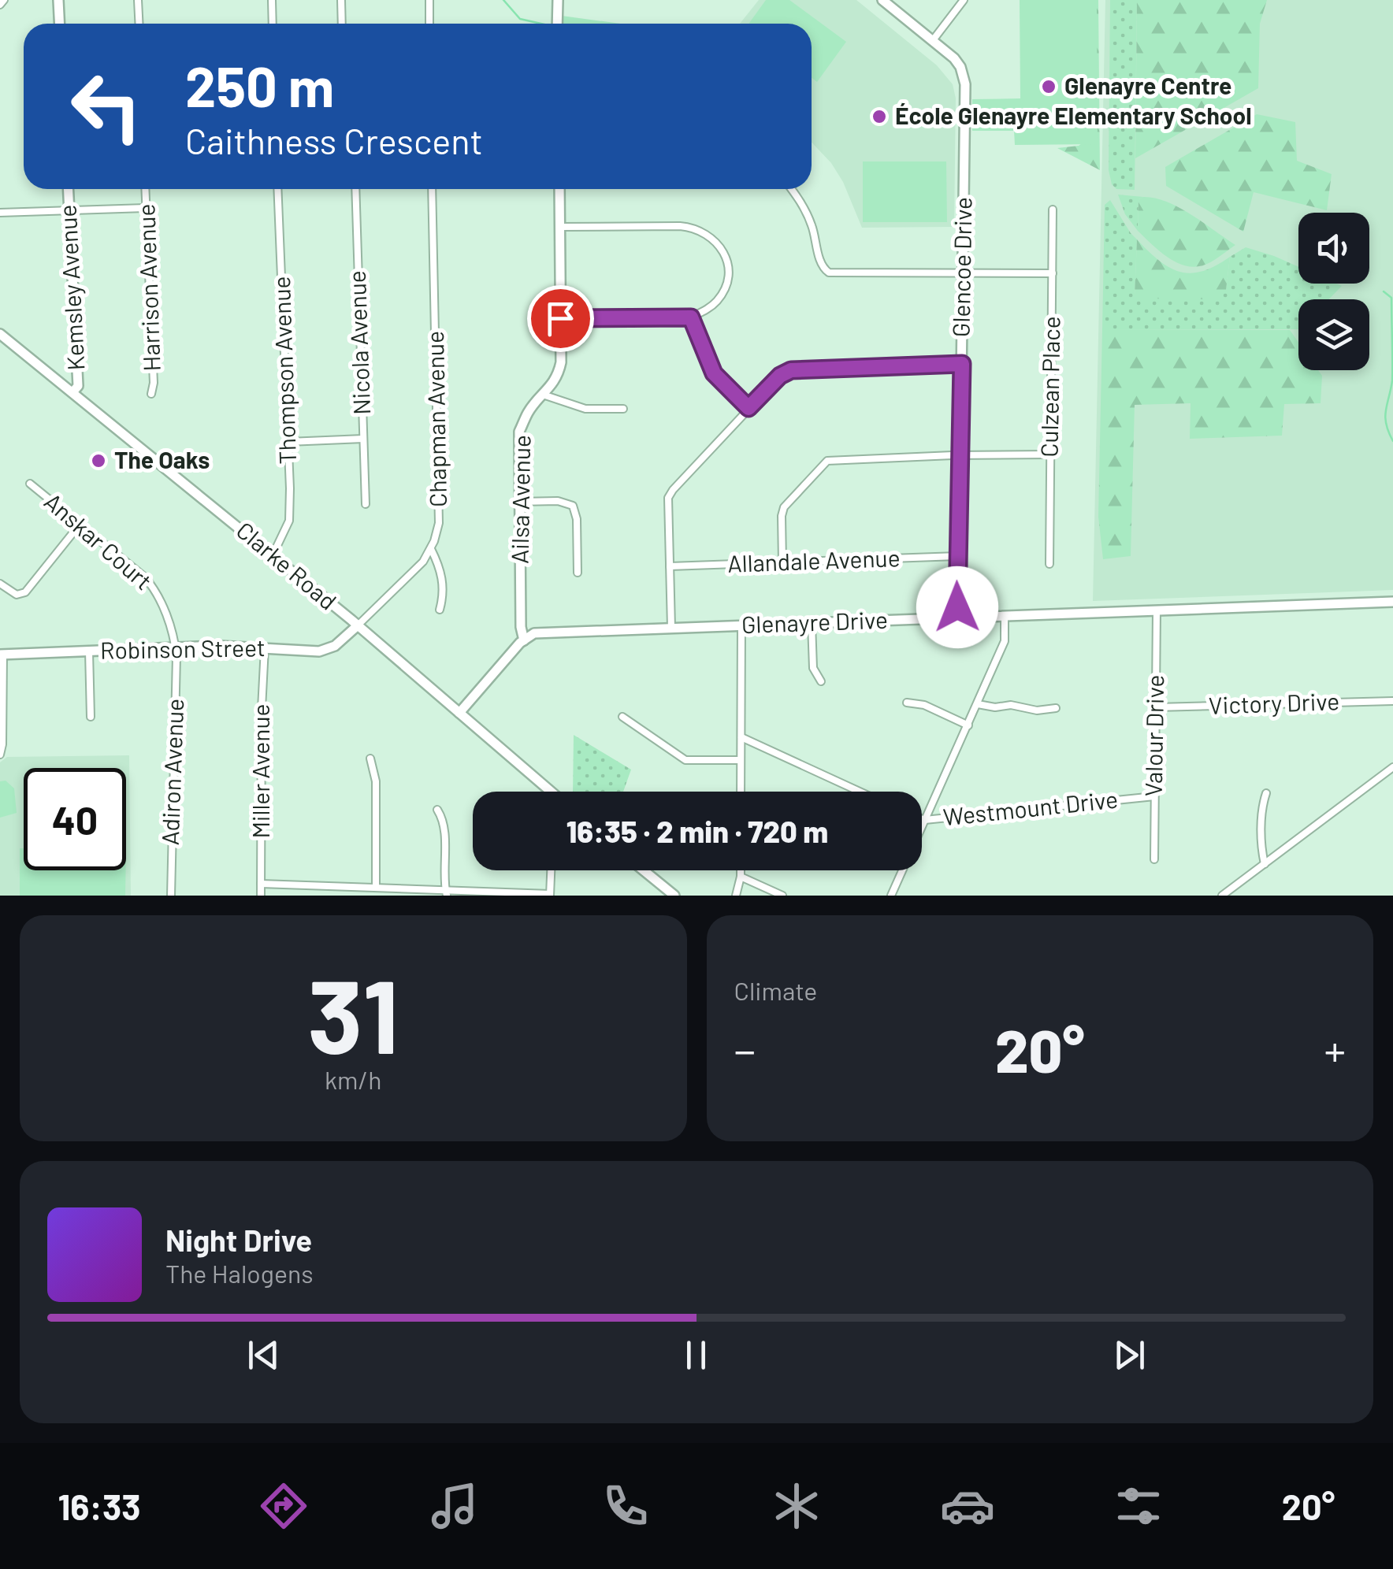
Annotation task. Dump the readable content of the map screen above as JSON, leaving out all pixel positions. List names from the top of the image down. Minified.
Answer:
{"streets":{"street":["Glencoe Drive","Kemsley Avenue","Harrison Avenue","Nicola Avenue","Thompson Avenue","Culzean Place","Chapman Avenue","Ailsa Avenue","Anskar Court","Allandale Avenue","Clarke Road","Glenayre Drive","Robinson Street","Victory Drive","Valour Drive","Miller Avenue","Adiron Avenue","Westmount Drive"]},"crossings":[["Glencoe Drive","Allandale Avenue"],["Glencoe Drive","Glenayre Drive"],["Kemsley Avenue","Clarke Road"],["Thompson Avenue","Clarke Road"],["Chapman Avenue","Clarke Road"],["Chapman Avenue","Robinson Street"],["Ailsa Avenue","Glenayre Drive"],["Anskar Court","Robinson Street"],["Anskar Court","Adiron Avenue"],["Clarke Road","Robinson Street"],["Glenayre Drive","Valour Drive"],["Robinson Street","Miller Avenue"],["Robinson Street","Adiron Avenue"],["Victory Drive","Valour Drive"],["Valour Drive","Westmount Drive"]],"places":["Glenayre Centre","École Glenayre Elementary School","The Oaks"],"page":{"turn":["250 m","Caithness Crescent"],"limit":"40","trip":"16:35 · 2 min · 720 m","tile":[["31","km/h"],"Climate"],"heat":["−","20°","+"],"song":["Night Drive","The Halogens"],"tabs":["16:33","20°"]}}
